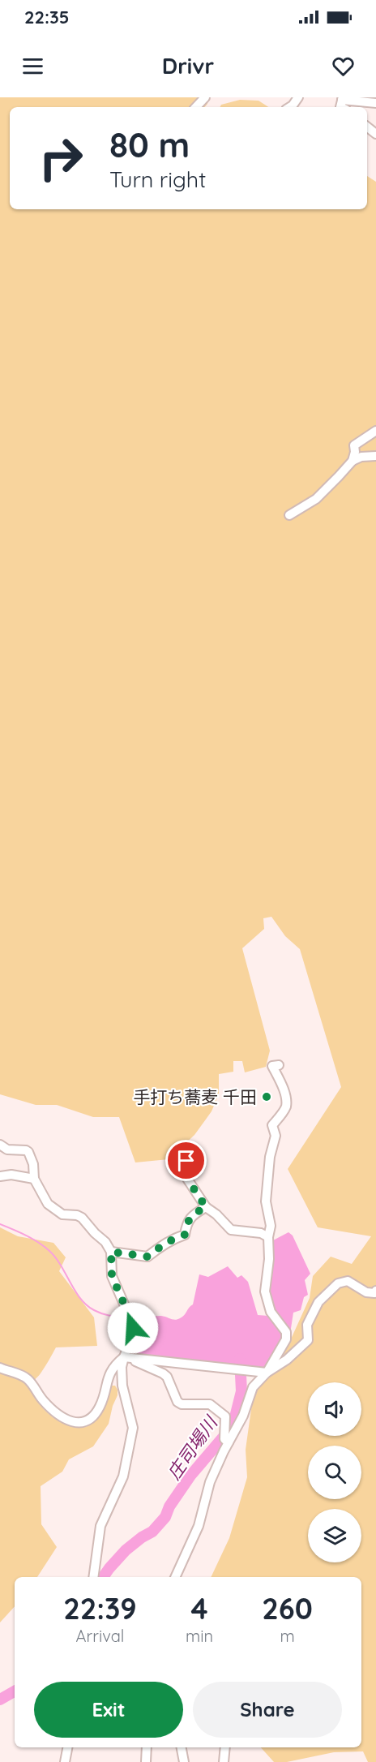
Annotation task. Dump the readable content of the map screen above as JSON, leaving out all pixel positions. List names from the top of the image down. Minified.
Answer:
{"water":["庄司場川"],"places":["手打ち蕎麦 千田"],"page":{"status":"22:35","header":"Drivr","turn":["80 m","Turn right"],"eta":["22:39","Arrival","4","min","260","m"],"buttons":["Exit","Share"]}}
